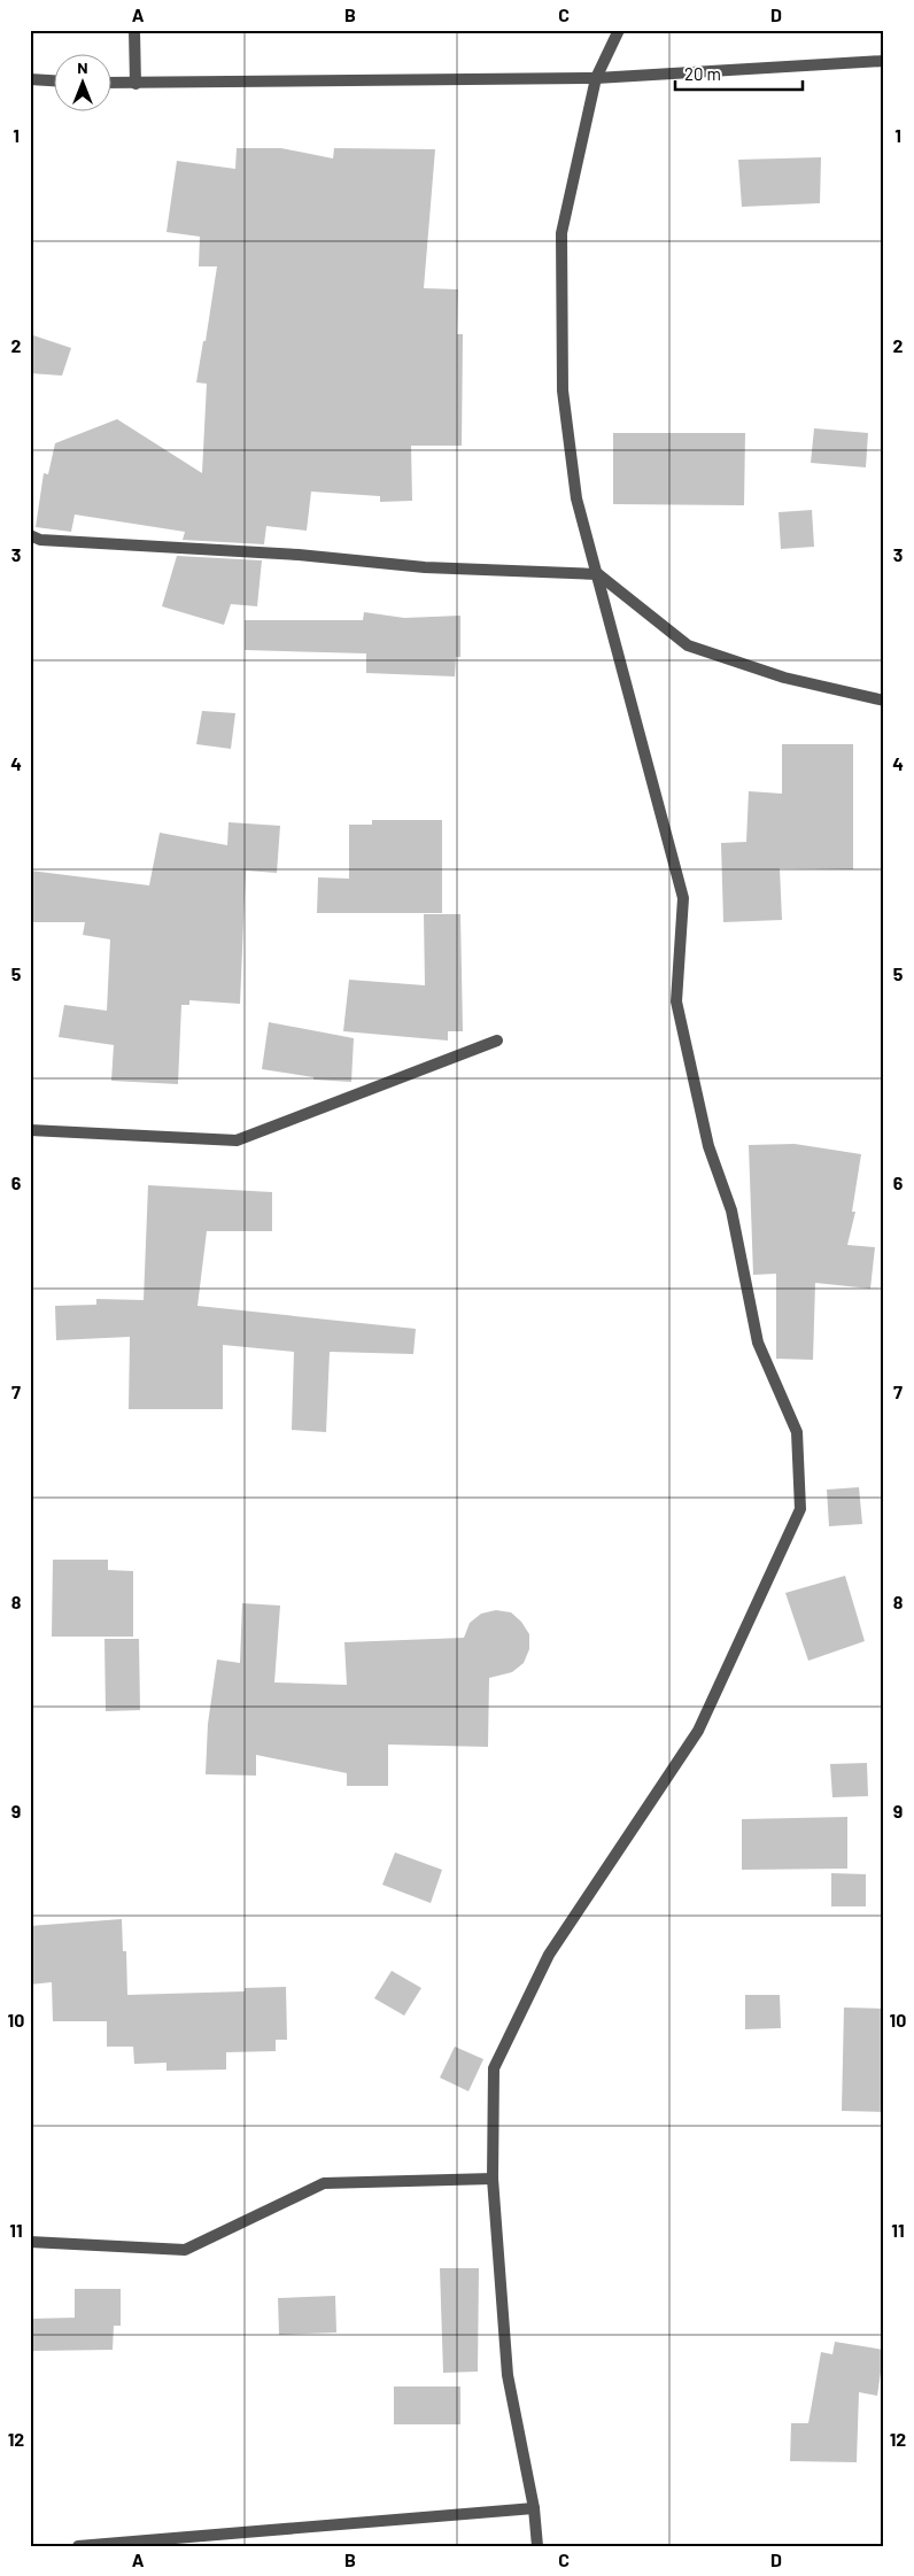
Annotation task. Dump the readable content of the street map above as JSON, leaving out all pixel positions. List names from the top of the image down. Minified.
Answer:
{"scale_bar":"20 m","north":"top","grid":{"columns":["A","B","C","D"],"rows":["1","2","3","4","5","6","7","8","9","10","11","12"]}}
